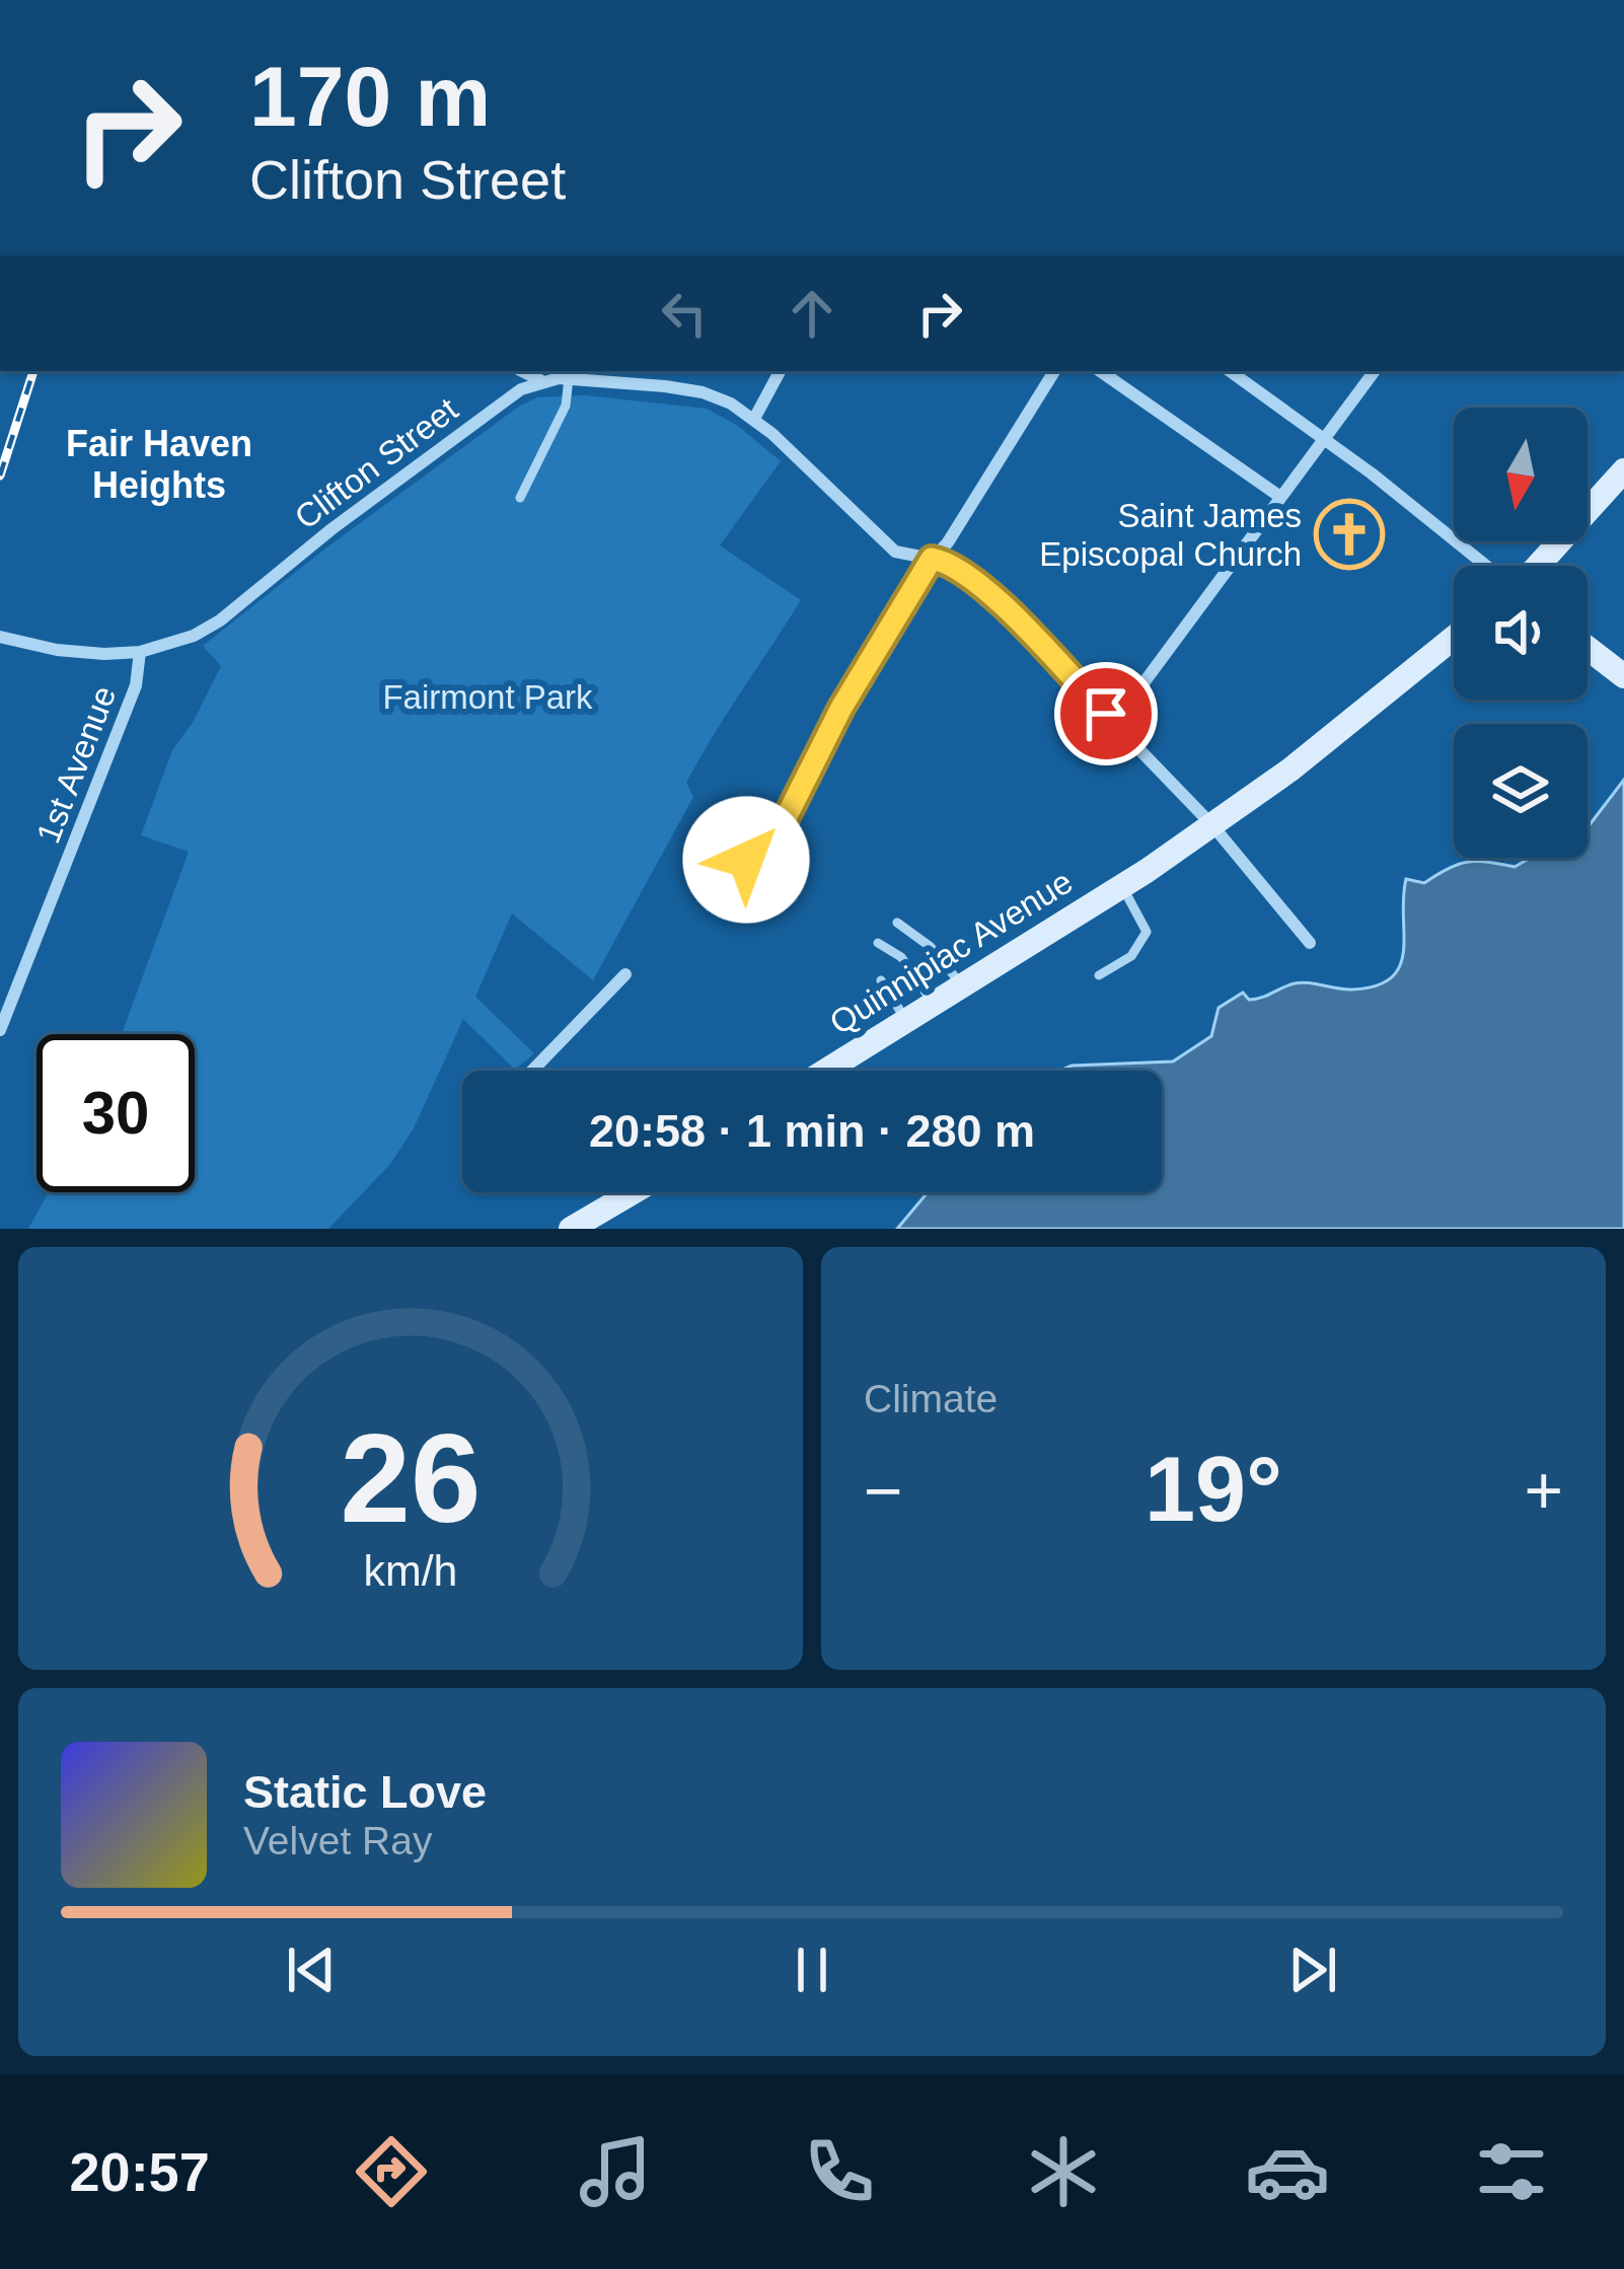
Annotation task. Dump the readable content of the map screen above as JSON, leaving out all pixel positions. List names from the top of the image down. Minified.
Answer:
{"streets":{"main road":["Quinnipiac Avenue"],"street":["Clifton Street","1st Avenue"]},"crossings":[["Clifton Street","1st Avenue"],["Clifton Street","Quinnipiac Avenue"]],"districts":["Fair Haven Heights"],"parks":["Fairmont Park"],"places":{"church":["Saint James Episcopal Church"]},"north":"bottom","page":{"turn":["170 m","Clifton Street"],"limit":"30","trip":"20:58 · 1 min · 280 m","tile":"Climate","heat":["−","19°","+"],"song":["Static Love","Velvet Ray"],"tabs":"20:57","gauge":["26","km/h"]}}
